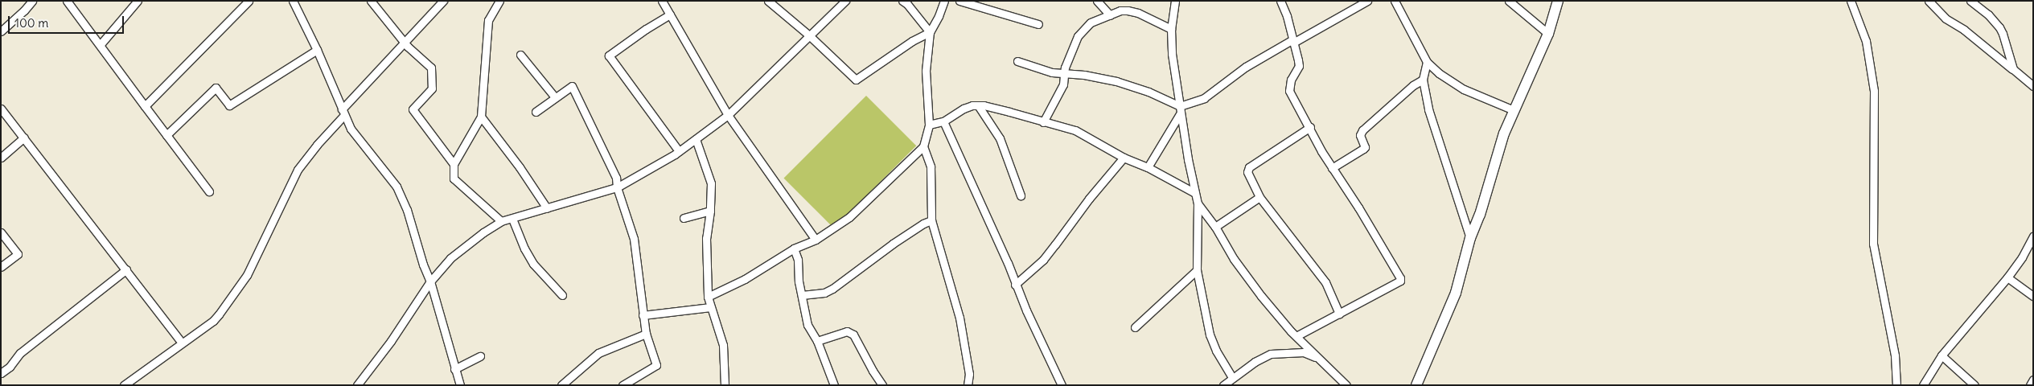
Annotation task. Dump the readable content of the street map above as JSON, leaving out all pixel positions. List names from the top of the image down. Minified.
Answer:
{"scale_bar":"100 m"}
